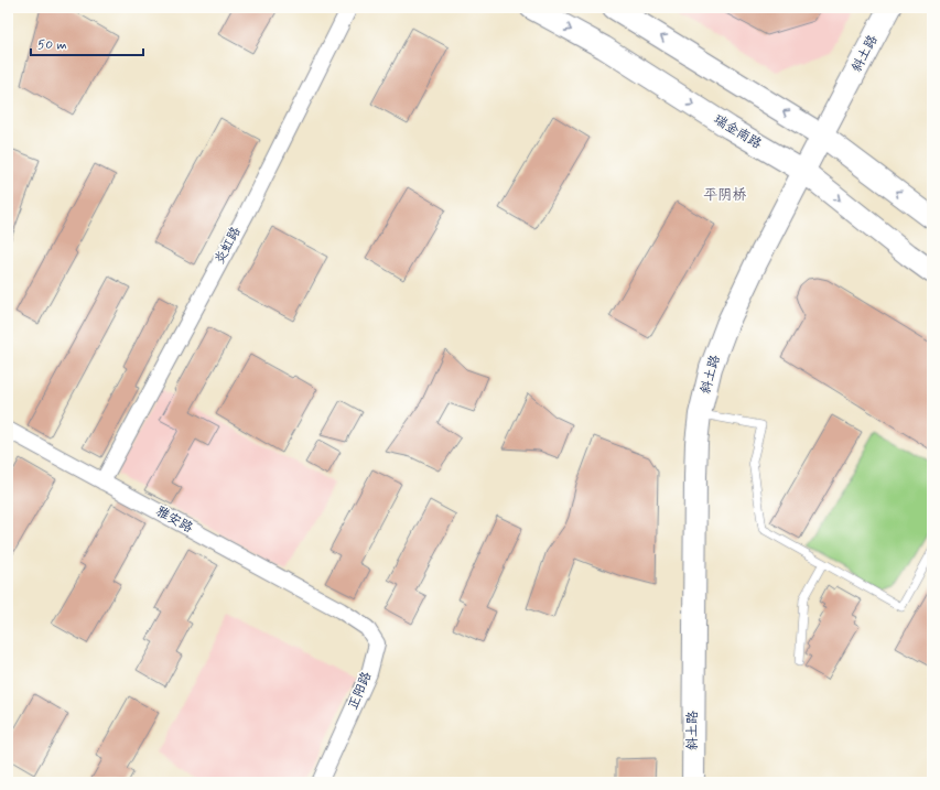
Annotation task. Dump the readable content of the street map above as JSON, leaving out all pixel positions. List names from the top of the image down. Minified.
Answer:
{"streets":{"main road":["斜土路","瑞金南路"],"street":["炎虹路","雅安路","正阳路"]},"crossings":[["斜土路","瑞金南路"],["炎虹路","雅安路"],["雅安路","正阳路"]],"districts":["平阴桥"],"scale_bar":"50 m"}
